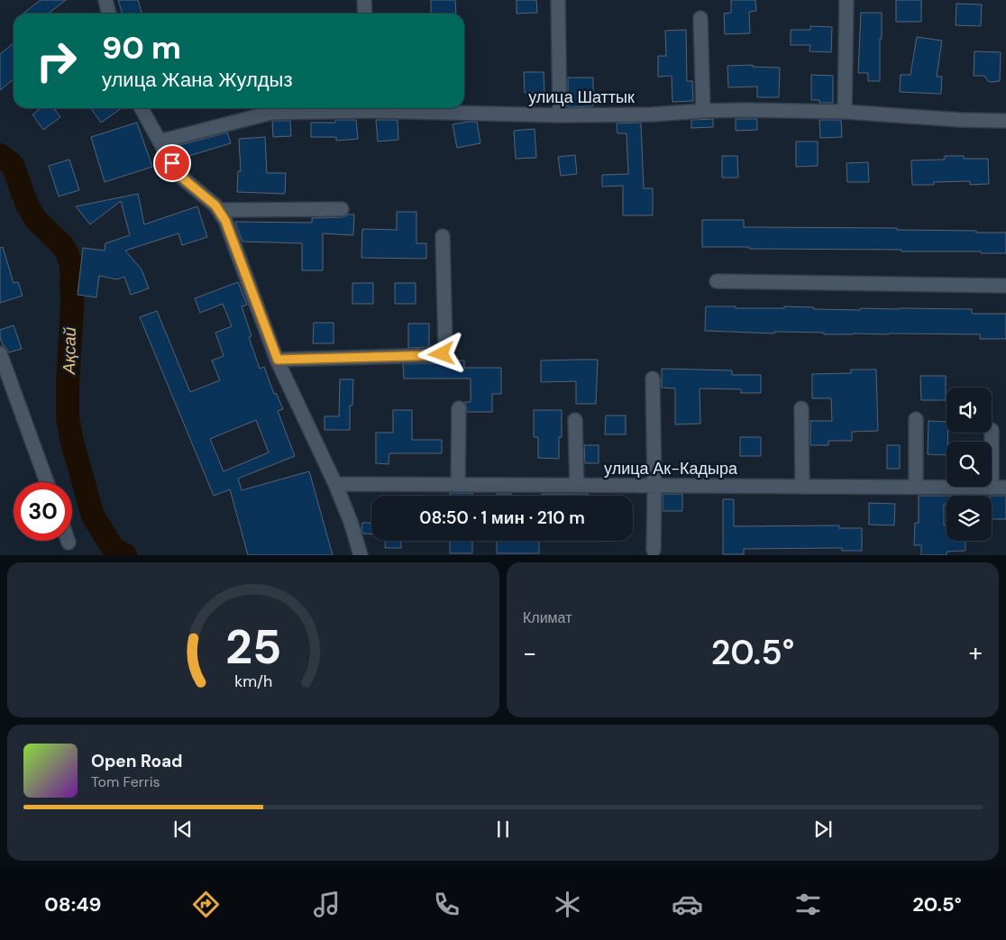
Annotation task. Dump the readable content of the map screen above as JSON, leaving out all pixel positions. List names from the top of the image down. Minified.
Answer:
{"streets":{"street":["улица Шаттык","улица Ак-Кадыра"]},"water":["Ақсай"],"page":{"turn":["90 m","улица Жана Жулдыз"],"limit":"30","trip":"08:50 · 1 мин · 210 m","tile":"Климат","heat":["−","20.5°","+"],"song":["Open Road","Tom Ferris"],"tabs":["08:49","20.5°"],"gauge":["25","km/h"]}}
